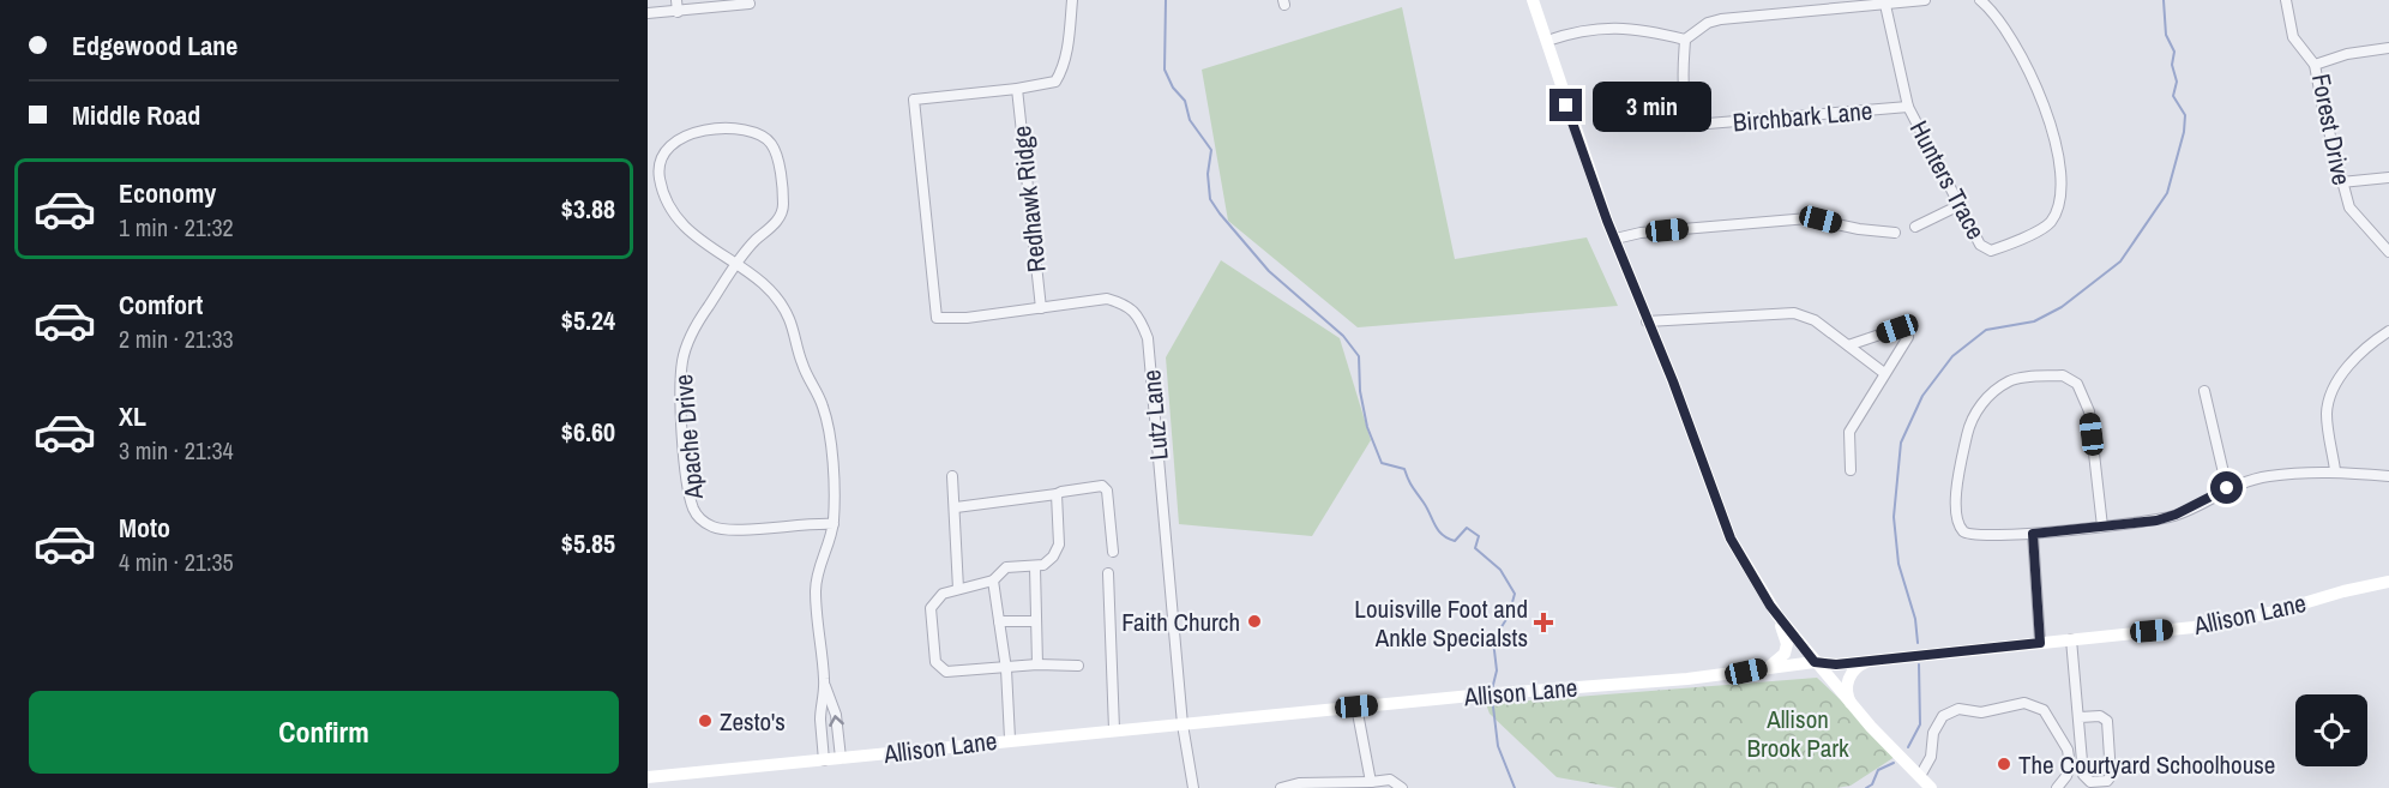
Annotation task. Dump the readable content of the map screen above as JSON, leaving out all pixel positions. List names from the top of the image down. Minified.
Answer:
{"streets":{"main road":["Allison Lane"],"street":["Birchbark Lane","Forest Drive","Hunters Trace","Redhawk Ridge","Lutz Lane","Apache Drive"]},"crossings":[["Birchbark Lane","Hunters Trace"],["Redhawk Ridge","Lutz Lane"],["Lutz Lane","Allison Lane"]],"parks":["Allison Brook Park"],"places":{"other":["Faith Church","Zesto's","The Courtyard Schoolhouse"],"health":["Louisville Foot and Ankle Specialsts"]},"page":{"banner":["Edgewood Lane","Middle Road"],"bubble":"3 min","list":[{"name":"Economy","note":"1 min · 21:32","value":"$3.88"},{"name":"Comfort","note":"2 min · 21:33","value":"$5.24"},{"name":"XL","note":"3 min · 21:34","value":"$6.60"},{"name":"Moto","note":"4 min · 21:35","value":"$5.85"}],"buttons":"Confirm"}}
